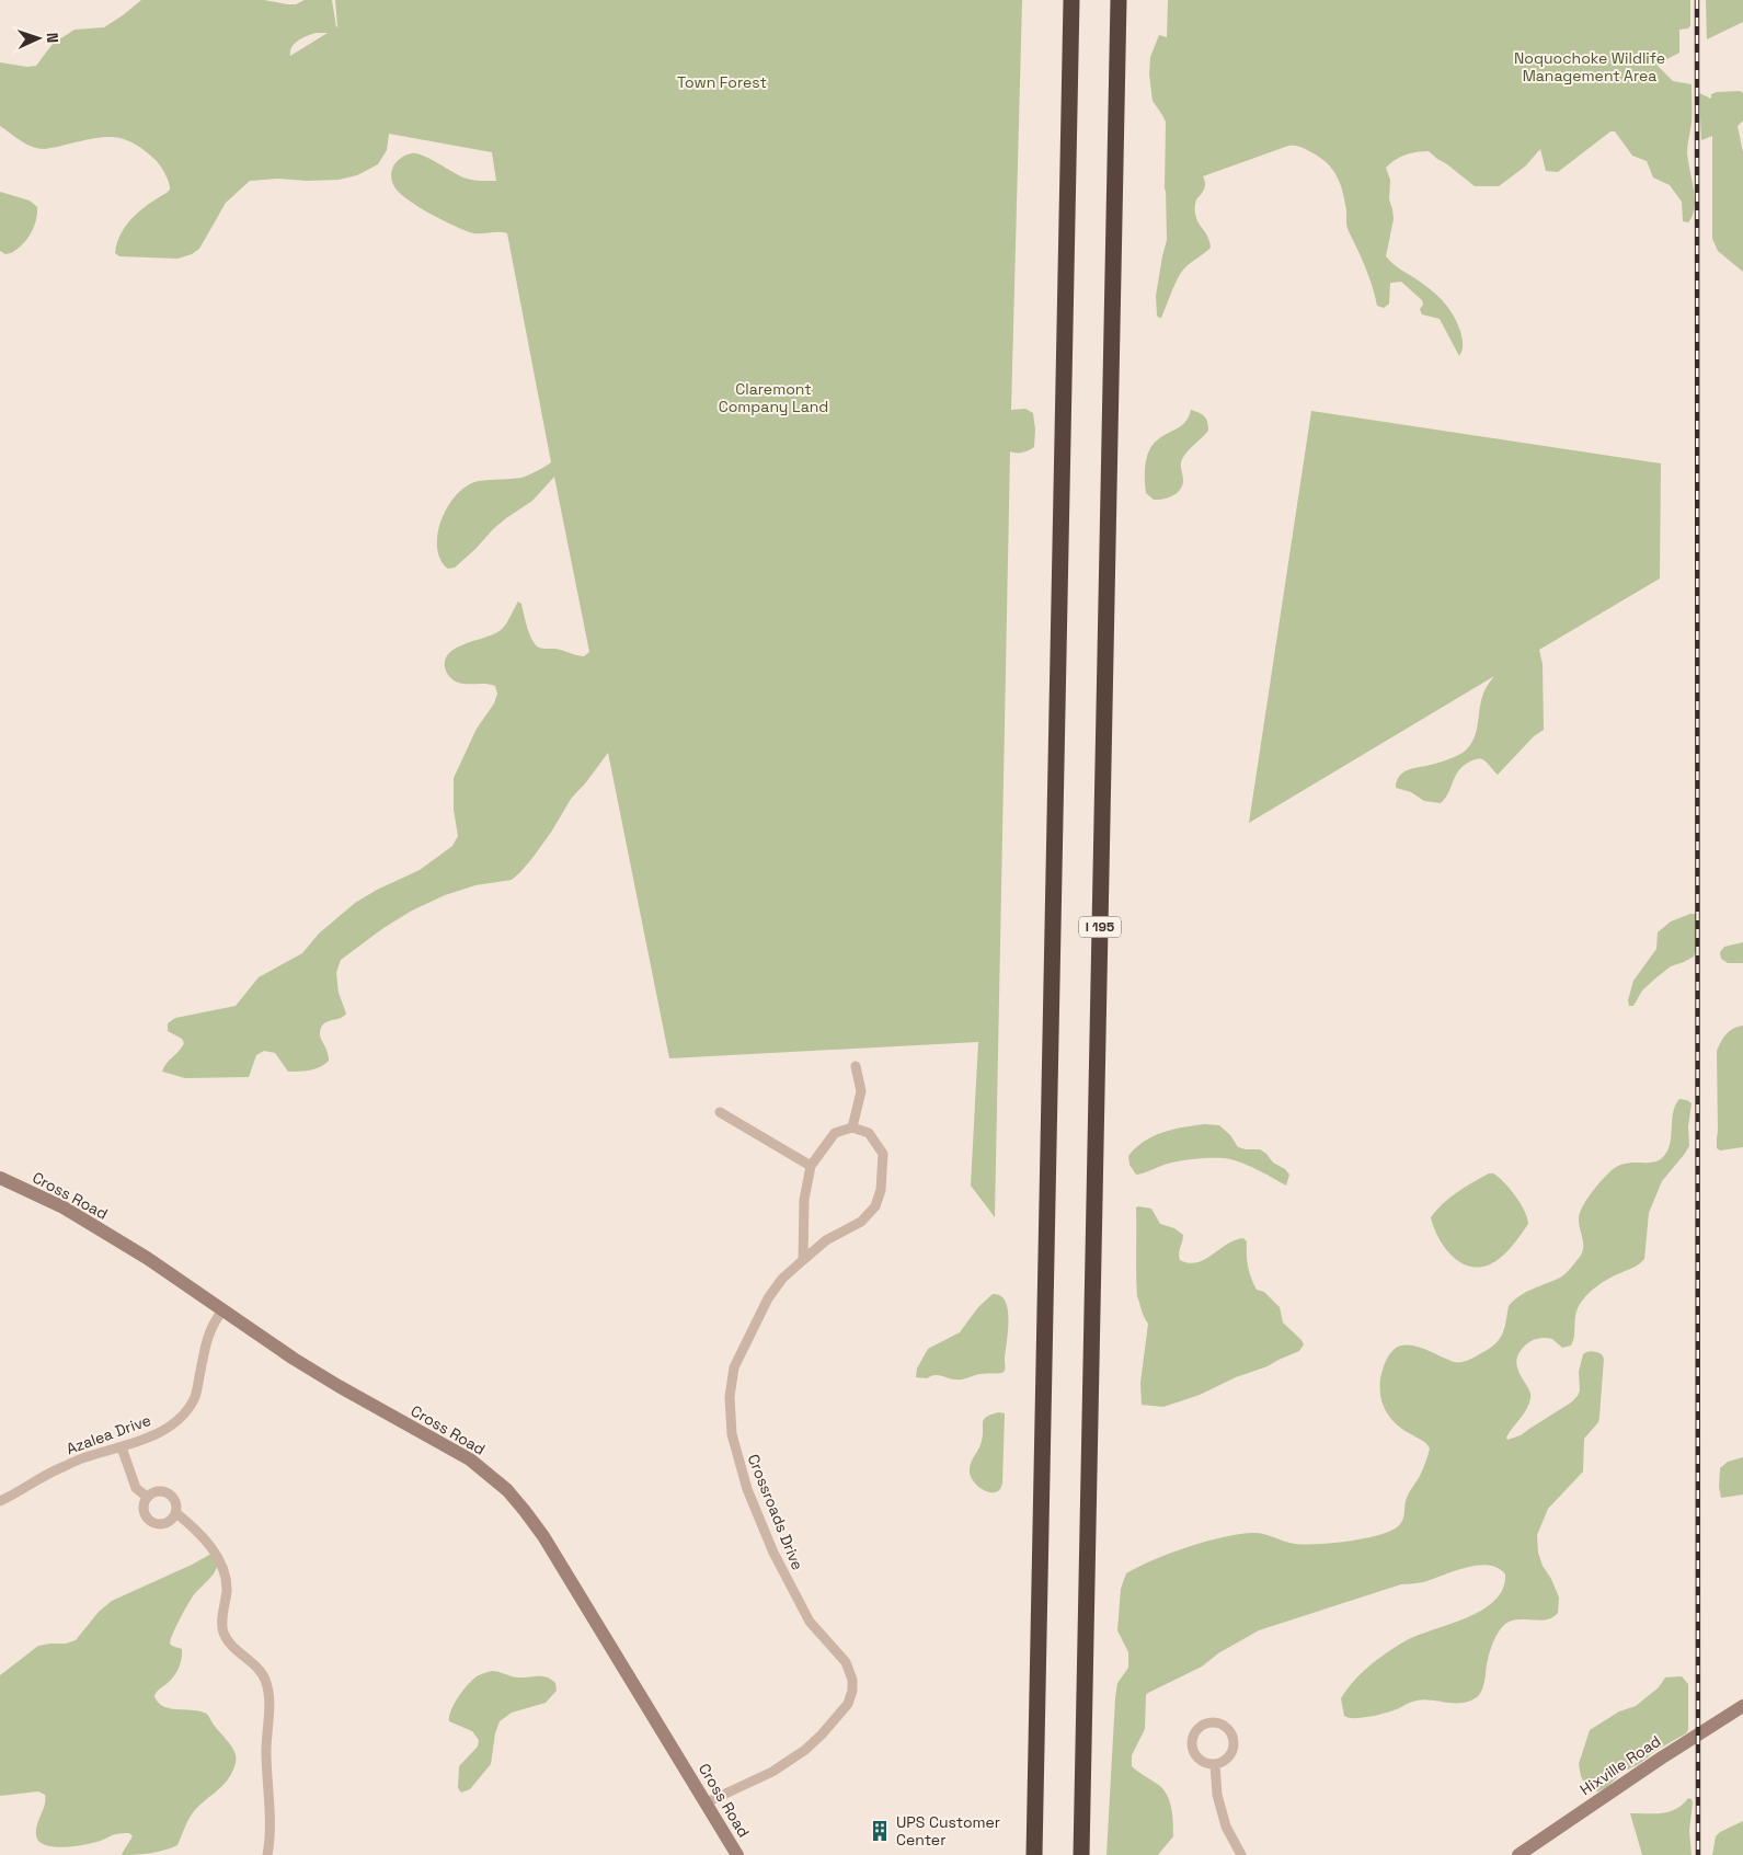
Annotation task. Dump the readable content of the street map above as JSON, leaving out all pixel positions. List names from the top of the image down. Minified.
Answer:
{"streets":{"highway":["I 195"],"street":["Cross Road","Azalea Drive","Crossroads Drive","Hixville Road"]},"crossings":[["Cross Road","Azalea Drive"],["Cross Road","Crossroads Drive"]],"parks":["Noquochoke Wildlife Management Area","Town Forest","Claremont Company Land"],"places":{"building":["UPS Customer Center"]},"north":"right"}
